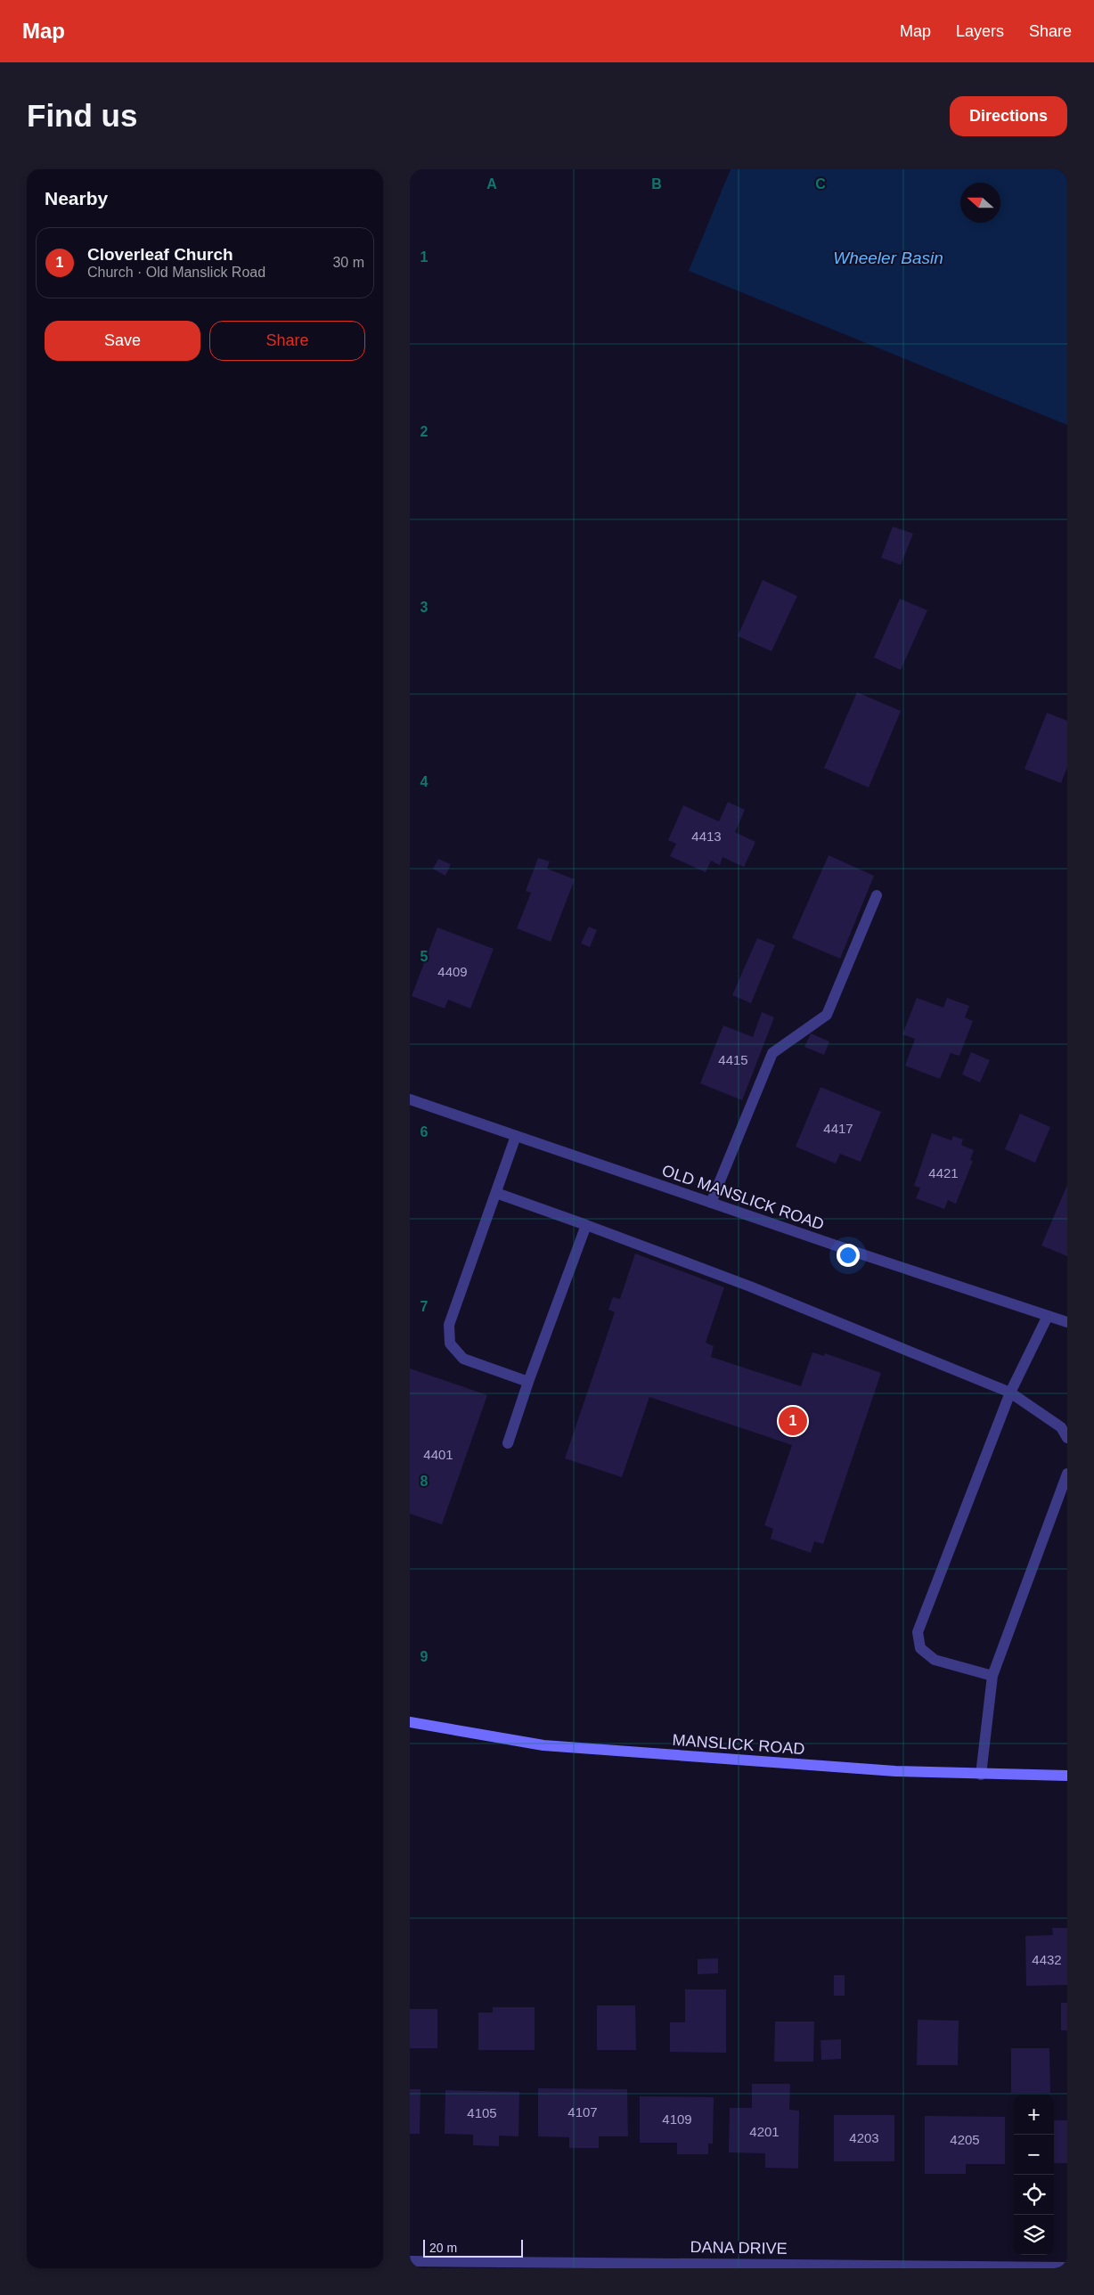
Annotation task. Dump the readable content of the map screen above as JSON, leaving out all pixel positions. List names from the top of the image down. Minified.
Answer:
{"streets":{"main road":["MANSLICK ROAD"],"street":["OLD MANSLICK ROAD","DANA DRIVE"]},"water":["Wheeler Basin"],"house_numbers":["4413","4409","4415","4417","4421","4401","4432","4107","4105","4109","4201","4203","4205"],"scale_bar":"20 m","north":"left","page":{"header":"Map","nav":["Map","Layers","Share"],"buttons":["Directions",["Save","Share"]],"title":"Find us","heading":"Nearby","list":[{"mark":"1","name":"Cloverleaf Church","note":"Church · Old Manslick Road","value":"30 m"}],"pins":"1","map_buttons":["+","−"],"scale":"20 m"},"grid":{"columns":["A","B","C"],"rows":["1","2","3","4","5","6","7","8","9"]}}
